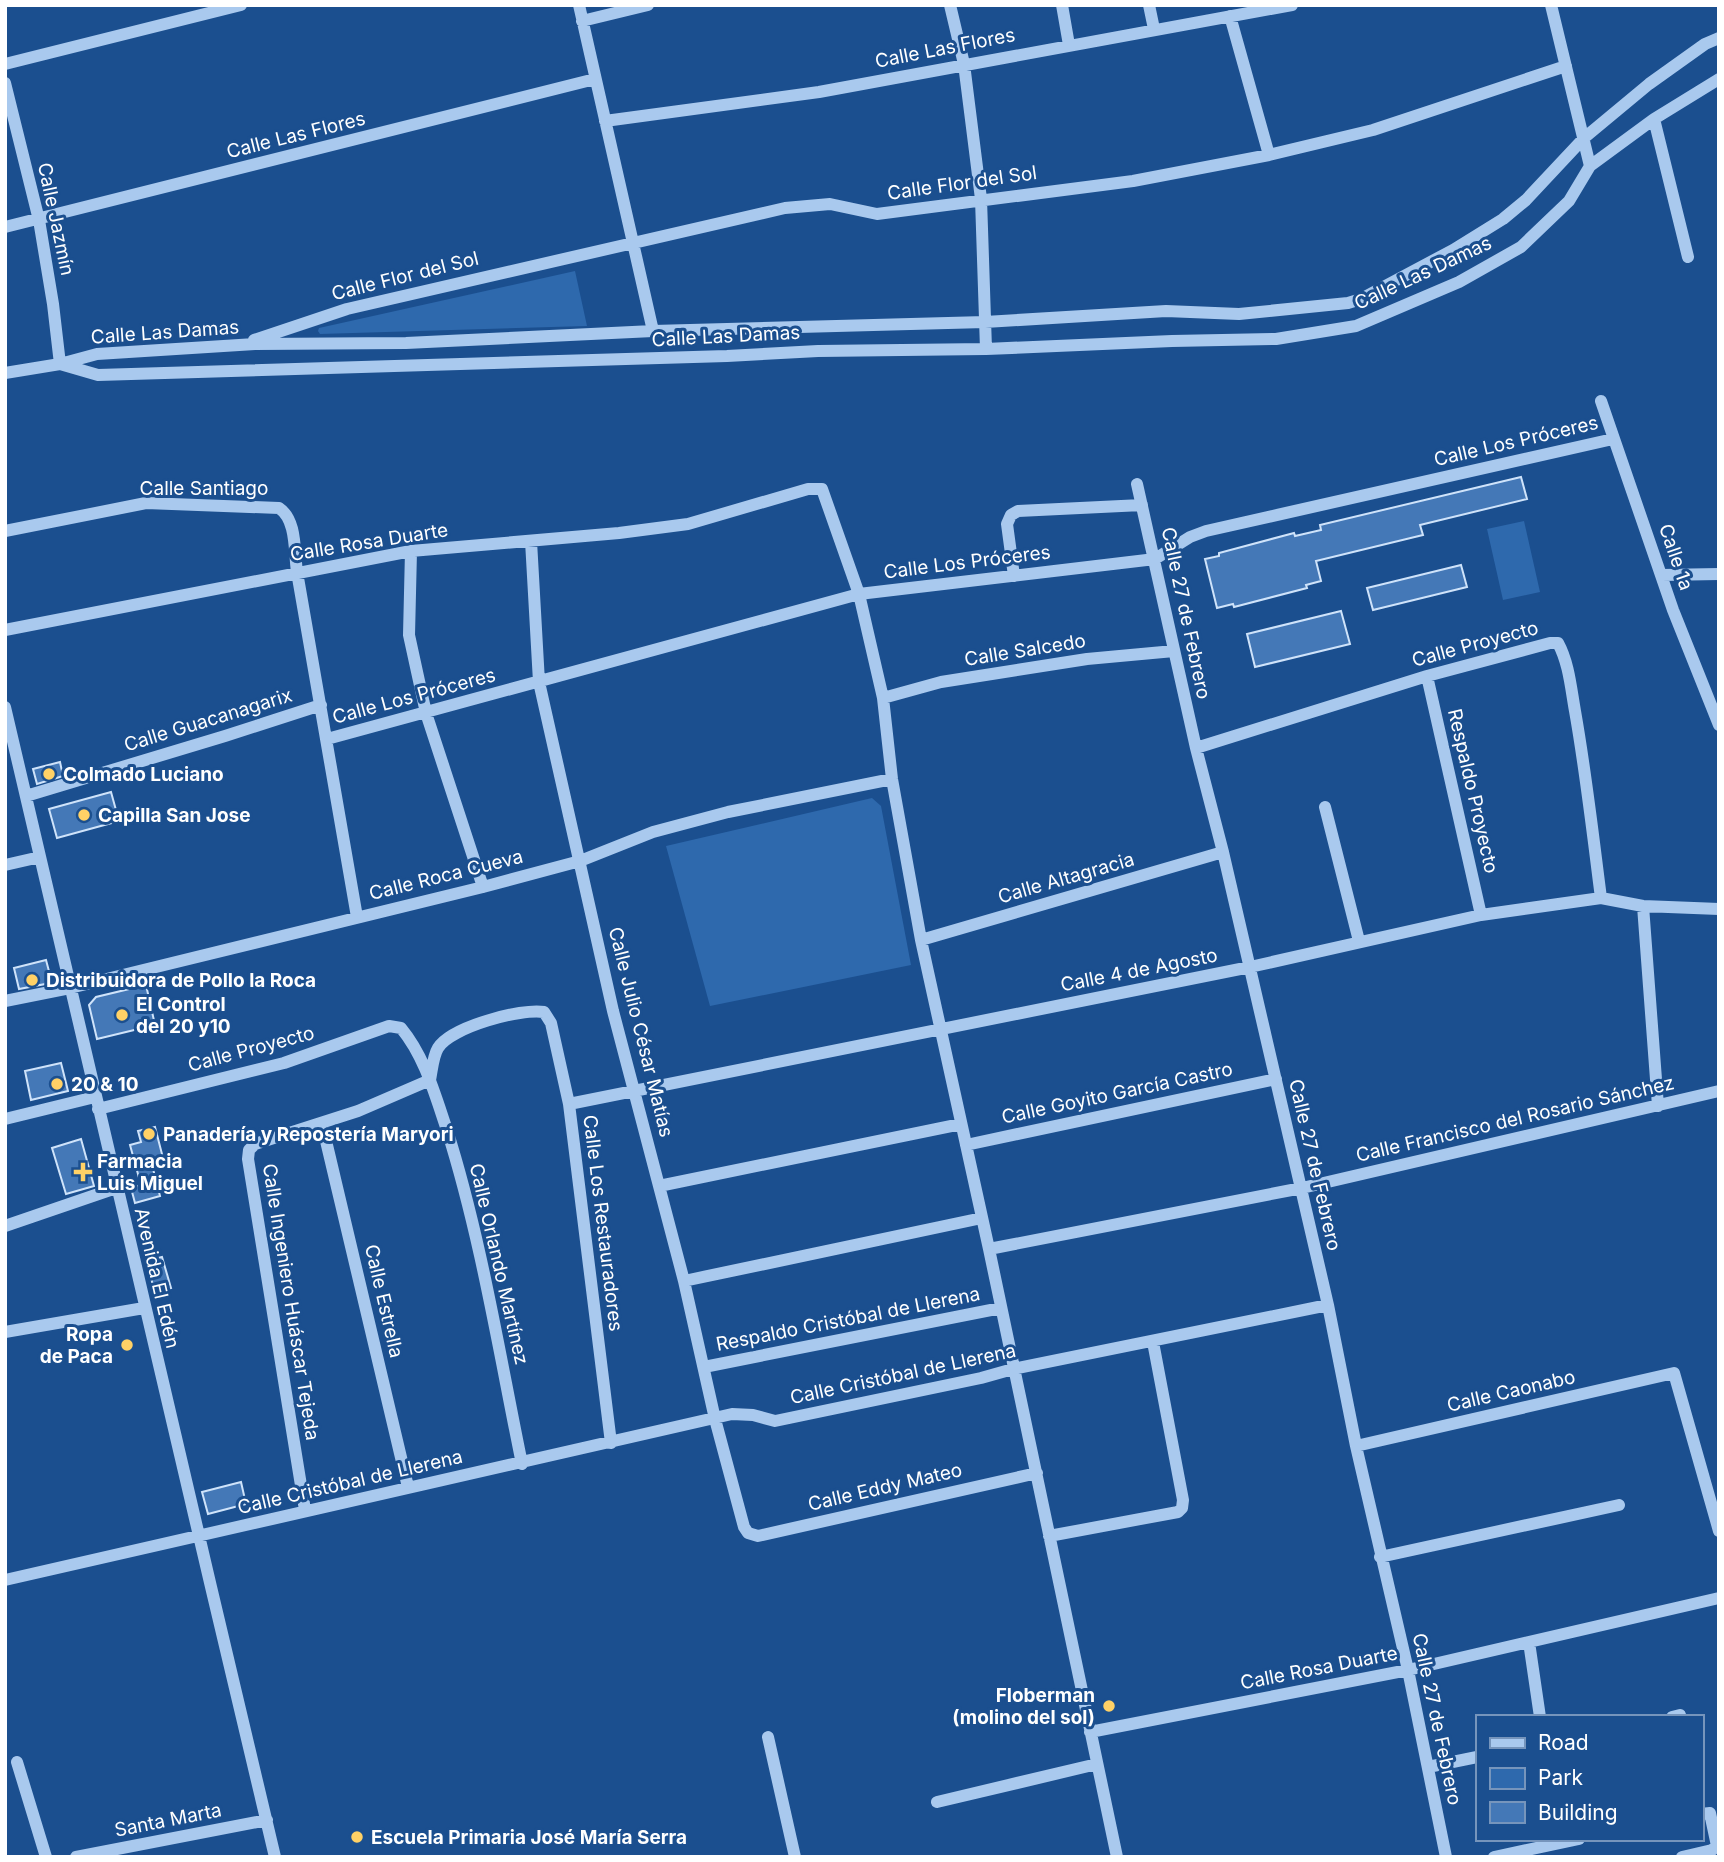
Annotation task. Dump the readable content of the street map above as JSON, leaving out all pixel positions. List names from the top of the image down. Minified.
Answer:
{"streets":{"street":["Calle Las Flores","Calle Flor del Sol","Calle Jazmín","Calle Las Damas","Calle Los Próceres","Calle Santiago","Calle Rosa Duarte","Calle 1a","Calle 27 de Febrero","Calle Proyecto","Calle Salcedo","Calle Guacanagarix","Respaldo Proyecto","Calle Roca Cueva","Calle Altagracia","Calle 4 de Agosto","Calle Julio César Matías","Calle Goyito García Castro","Calle Francisco del Rosario Sánchez","Calle Los Restauradores","Calle Orlando Martínez","Avenida El Edén","Calle Estrella","Calle Ingeniero Huáscar Tejeda","Respaldo Cristóbal de Llerena","Calle Cristóbal de Llerena","Calle Caonabo","Calle Eddy Mateo","Santa Marta"]},"crossings":[["Calle Las Flores","Calle Jazmín"],["Calle Flor del Sol","Calle Las Damas"],["Calle Jazmín","Calle Las Damas"],["Calle Los Próceres","Calle Santiago"],["Calle Los Próceres","Calle Rosa Duarte"],["Calle Los Próceres","Calle 1a"],["Calle Los Próceres","Calle 27 de Febrero"],["Calle Los Próceres","Calle Julio César Matías"],["Calle Santiago","Calle Rosa Duarte"],["Calle Santiago","Calle Guacanagarix"],["Calle Santiago","Calle Roca Cueva"],["Calle Rosa Duarte","Calle 27 de Febrero"],["Calle Rosa Duarte","Calle Julio César Matías"],["Calle 27 de Febrero","Calle Proyecto"],["Calle 27 de Febrero","Calle Salcedo"],["Calle 27 de Febrero","Calle Altagracia"],["Calle 27 de Febrero","Calle 4 de Agosto"],["Calle 27 de Febrero","Calle Goyito García Castro"],["Calle 27 de Febrero","Calle Francisco del Rosario Sánchez"],["Calle 27 de Febrero","Calle Cristóbal de Llerena"],["Calle 27 de Febrero","Calle Caonabo"],["Calle Proyecto","Respaldo Proyecto"],["Calle Proyecto","Calle 4 de Agosto"],["Calle Proyecto","Calle Orlando Martínez"],["Calle Proyecto","Avenida El Edén"],["Calle Guacanagarix","Avenida El Edén"],["Respaldo Proyecto","Calle 4 de Agosto"],["Calle Roca Cueva","Calle Julio César Matías"],["Calle Roca Cueva","Avenida El Edén"],["Calle 4 de Agosto","Calle Julio César Matías"],["Calle 4 de Agosto","Calle Los Restauradores"],["Calle Julio César Matías","Respaldo Cristóbal de Llerena"],["Calle Julio César Matías","Calle Cristóbal de Llerena"],["Calle Julio César Matías","Calle Eddy Mateo"],["Calle Los Restauradores","Calle Orlando Martínez"],["Calle Los Restauradores","Calle Ingeniero Huáscar Tejeda"],["Calle Los Restauradores","Calle Cristóbal de Llerena"],["Calle Orlando Martínez","Calle Ingeniero Huáscar Tejeda"],["Calle Orlando Martínez","Calle Cristóbal de Llerena"],["Avenida El Edén","Calle Cristóbal de Llerena"],["Avenida El Edén","Santa Marta"],["Calle Estrella","Calle Ingeniero Huáscar Tejeda"],["Calle Estrella","Calle Cristóbal de Llerena"],["Calle Ingeniero Huáscar Tejeda","Calle Cristóbal de Llerena"]],"places":{"other":["Colmado Luciano","Capilla San Jose","Distribuidora de Pollo la Roca","El Control del 20 y10","20 & 10","Panadería y Repostería Maryori","Ropa de Paca","Floberman (molino del sol)","Escuela Primaria José María Serra"],"health":["Farmacia Luis Miguel"]},"legend":["Road","Park","Building"]}
